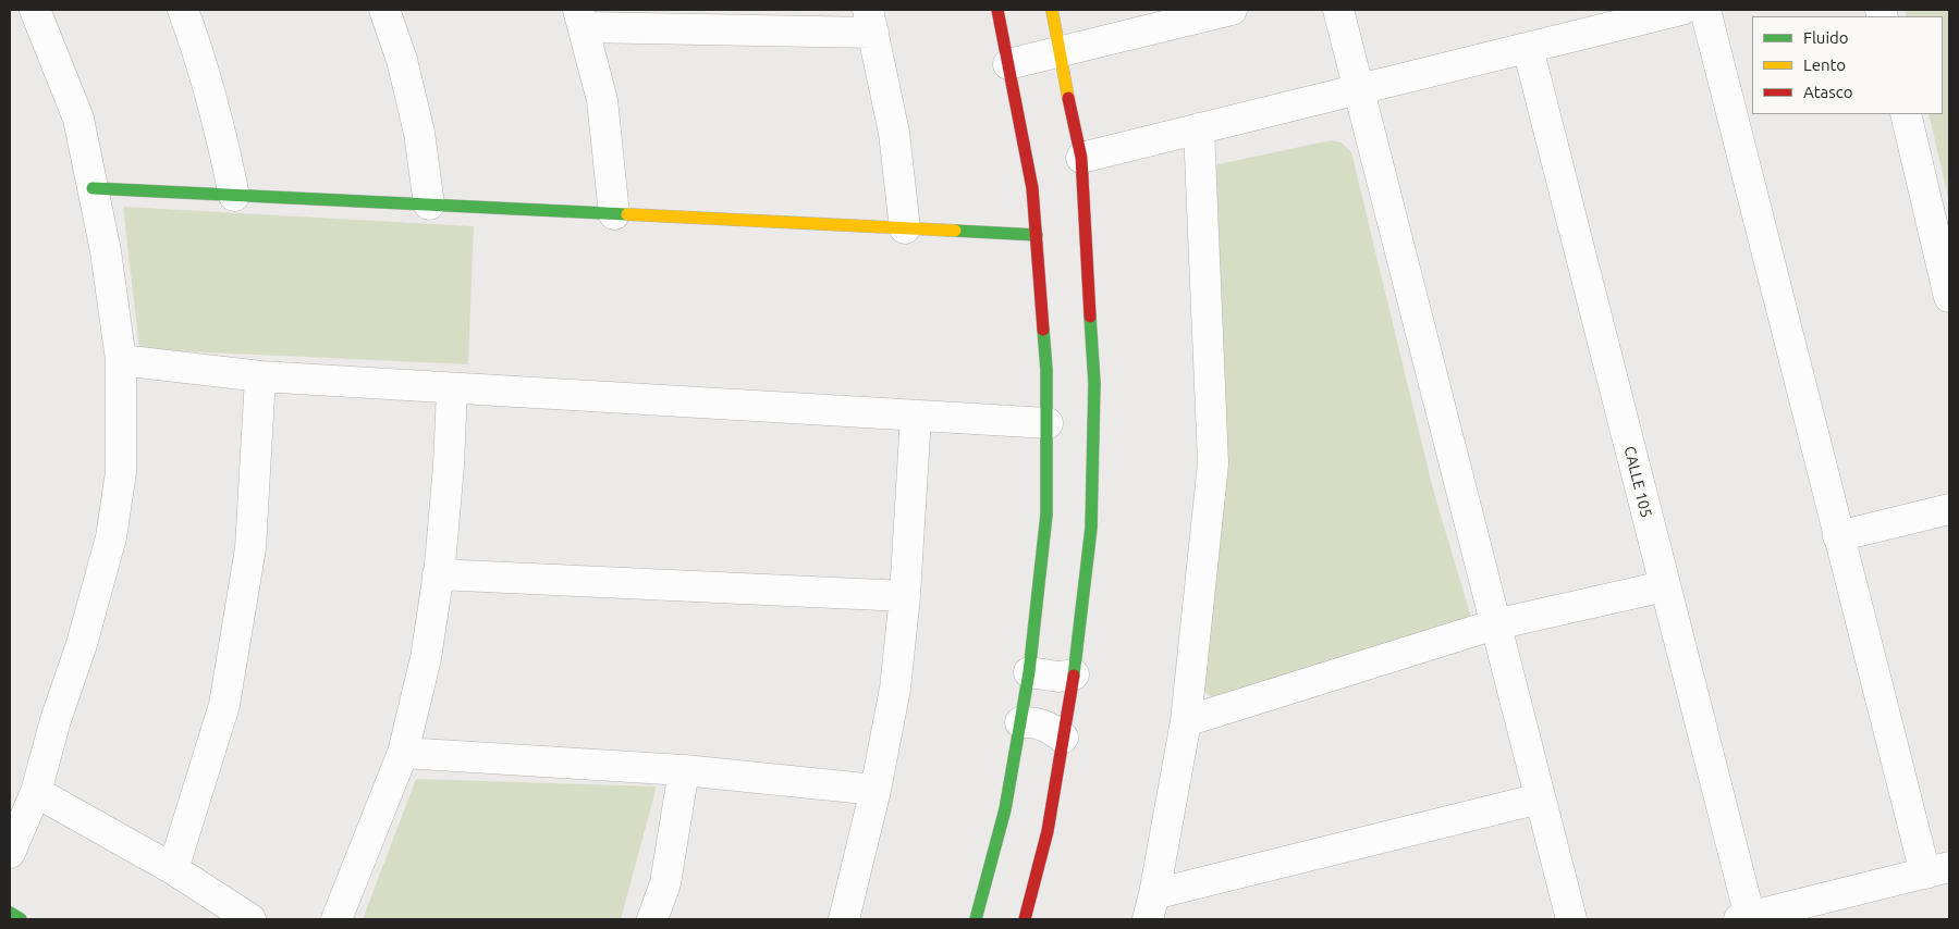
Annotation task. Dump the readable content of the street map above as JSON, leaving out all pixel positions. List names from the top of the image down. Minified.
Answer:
{"streets":{"street":["CALLE 105"]},"legend":["Fluido","Lento","Atasco"]}
